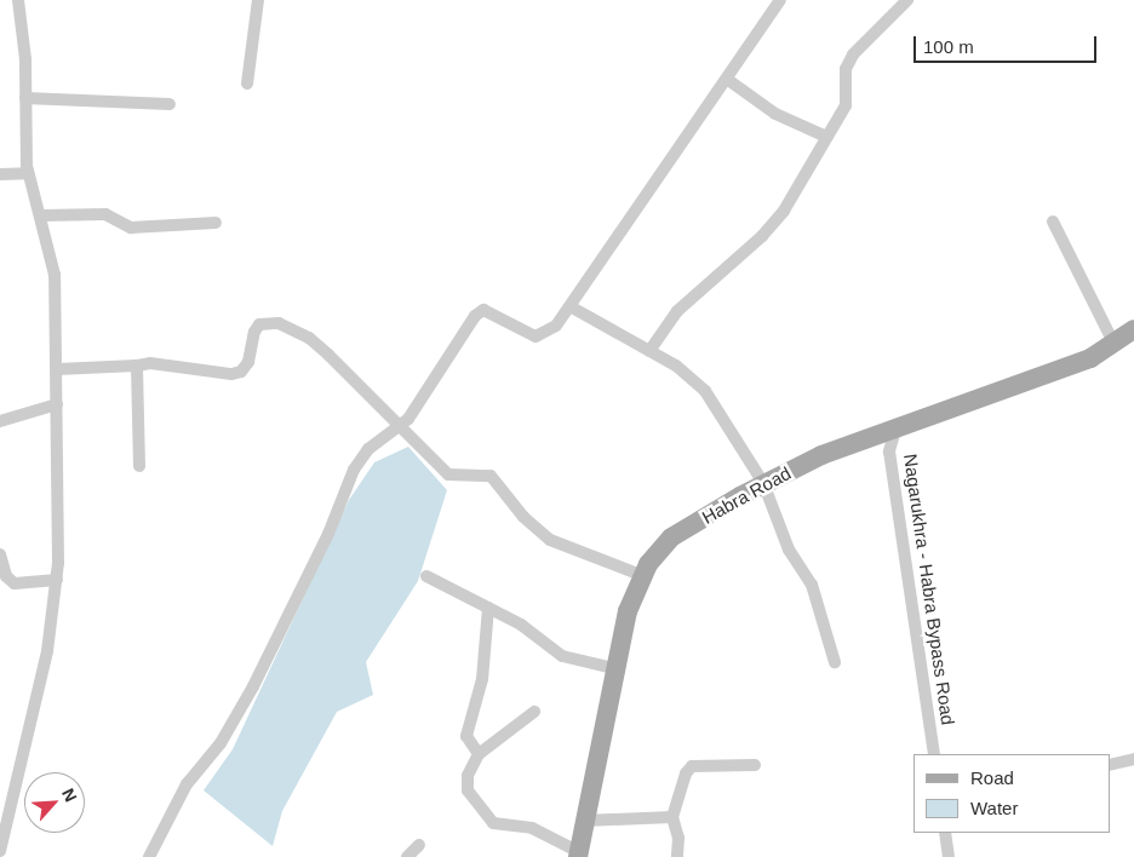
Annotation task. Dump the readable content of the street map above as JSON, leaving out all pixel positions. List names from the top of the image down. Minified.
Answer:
{"streets":{"main road":["Habra Road"],"street":["Nagarukhra - Habra Bypass Road"]},"crossings":[["Habra Road","Nagarukhra - Habra Bypass Road"]],"legend":["Road","Water"],"scale_bar":"100 m","north":"top right"}
